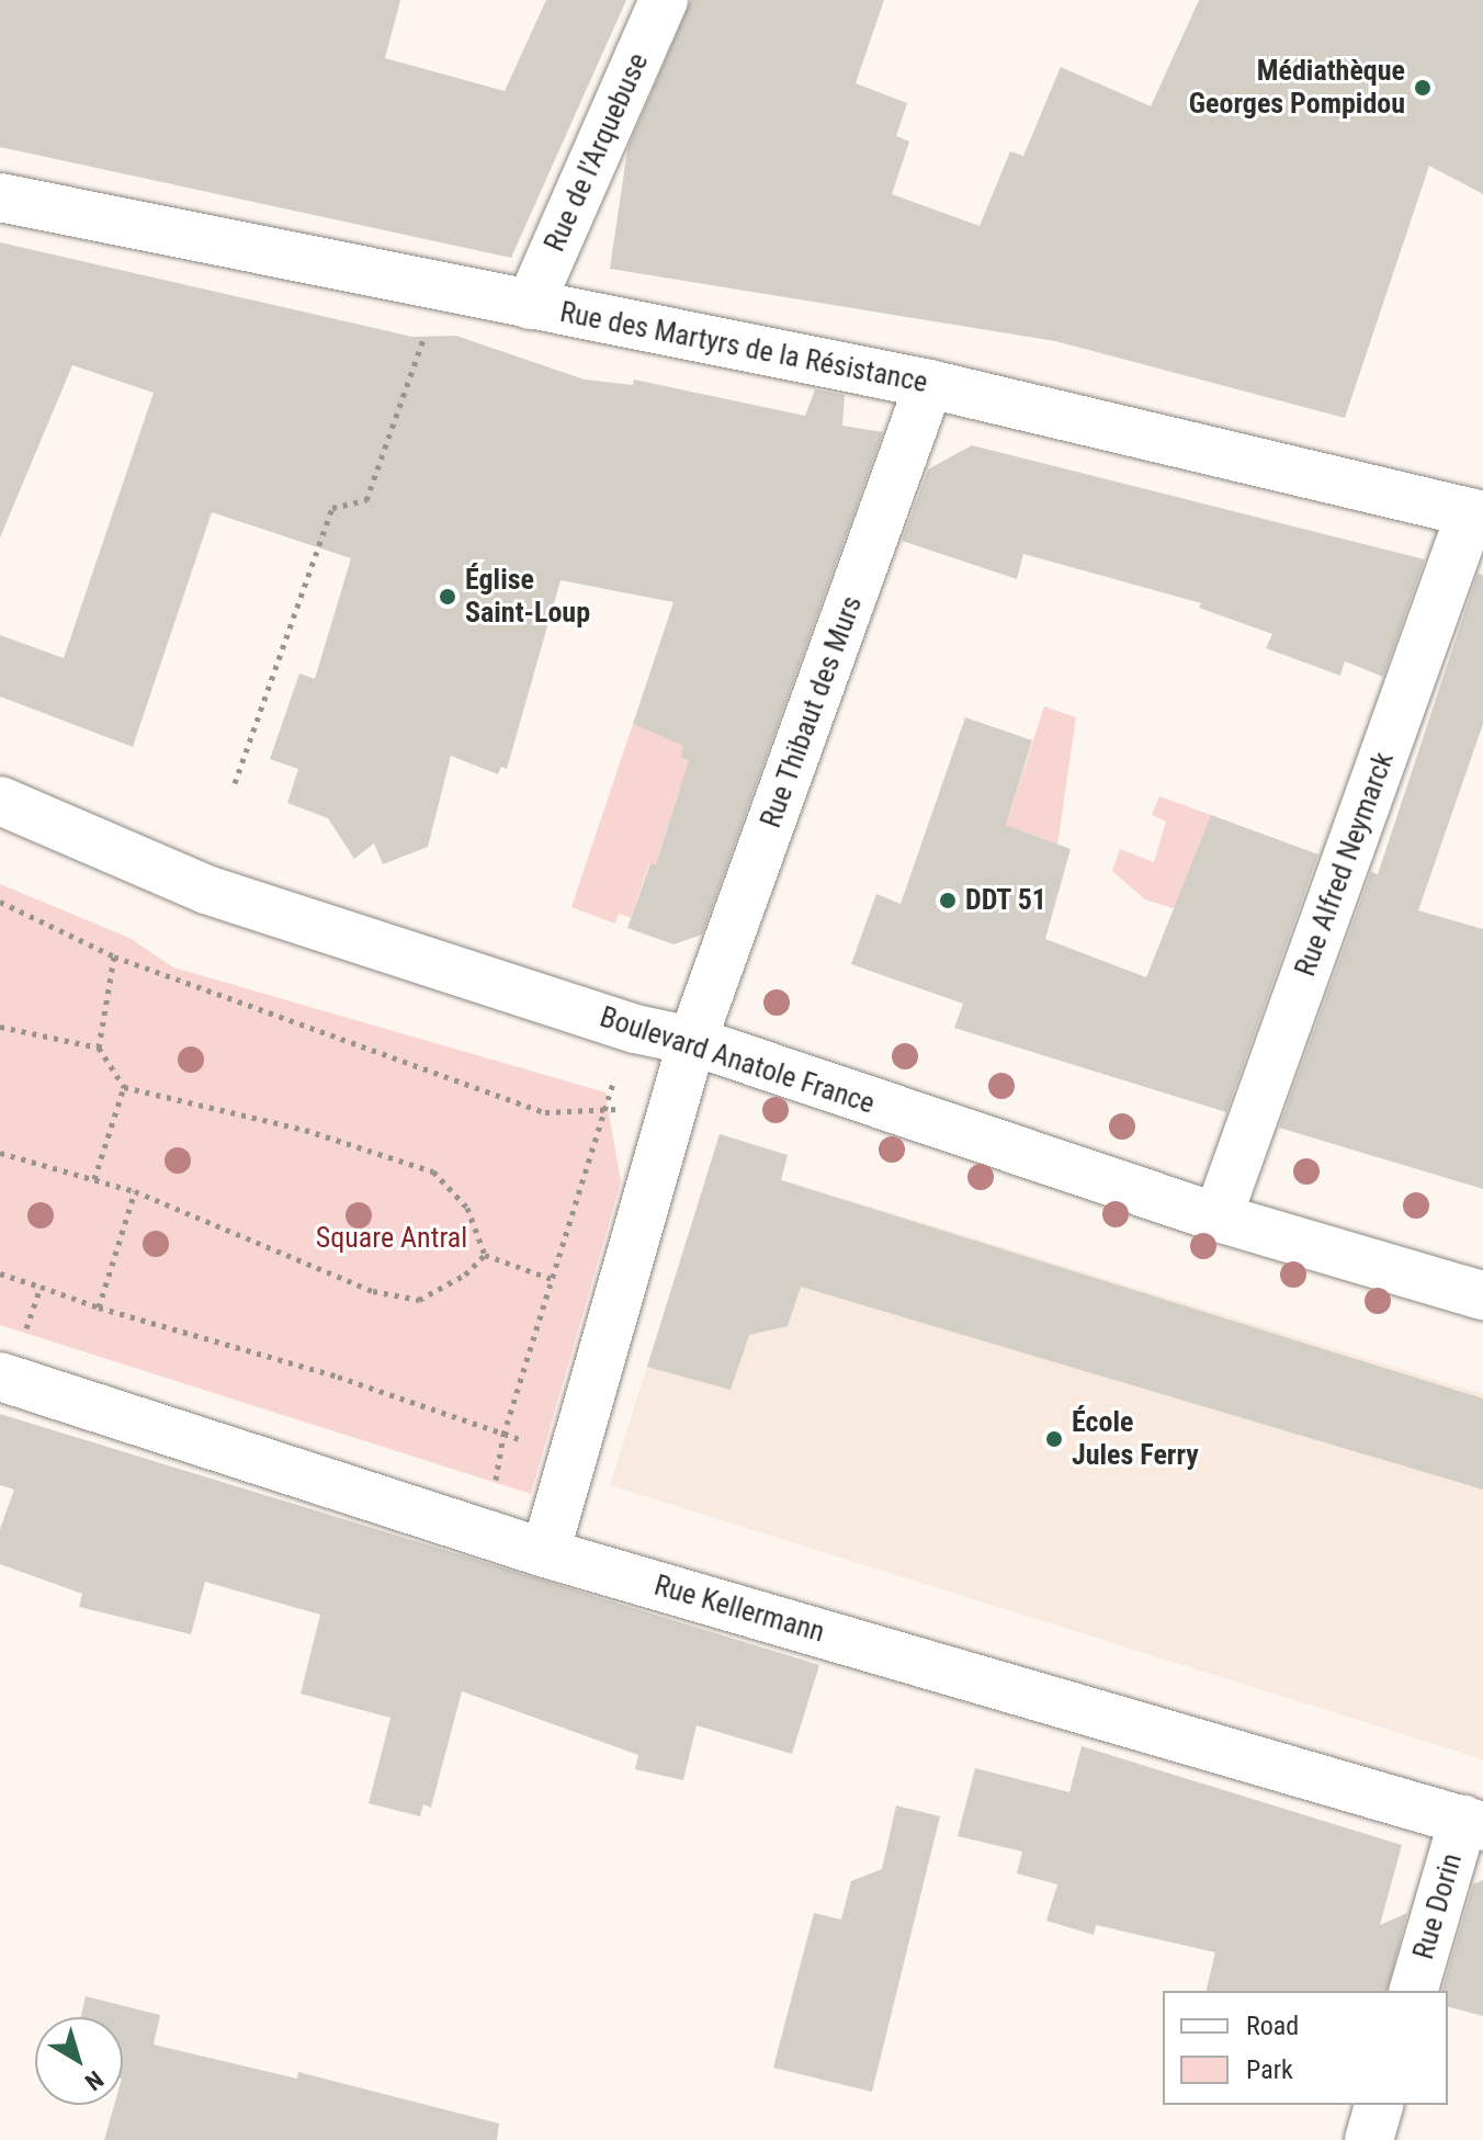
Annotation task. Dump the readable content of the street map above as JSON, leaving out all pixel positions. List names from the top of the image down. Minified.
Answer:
{"streets":{"street":["Rue de l'Arquebuse","Rue des Martyrs de la Résistance","Rue Thibaut des Murs","Rue Alfred Neymarck","Boulevard Anatole France","Rue Kellermann","Rue Dorin"]},"crossings":[["Rue de l'Arquebuse","Rue des Martyrs de la Résistance"],["Rue des Martyrs de la Résistance","Rue Thibaut des Murs"],["Rue des Martyrs de la Résistance","Rue Alfred Neymarck"],["Rue Thibaut des Murs","Boulevard Anatole France"],["Rue Thibaut des Murs","Rue Kellermann"],["Rue Alfred Neymarck","Boulevard Anatole France"],["Rue Kellermann","Rue Dorin"]],"parks":["Square Antral"],"places":["Médiathèque Georges Pompidou","Église Saint-Loup","DDT 51","École Jules Ferry"],"legend":["Road","Park"],"north":"bottom right"}
